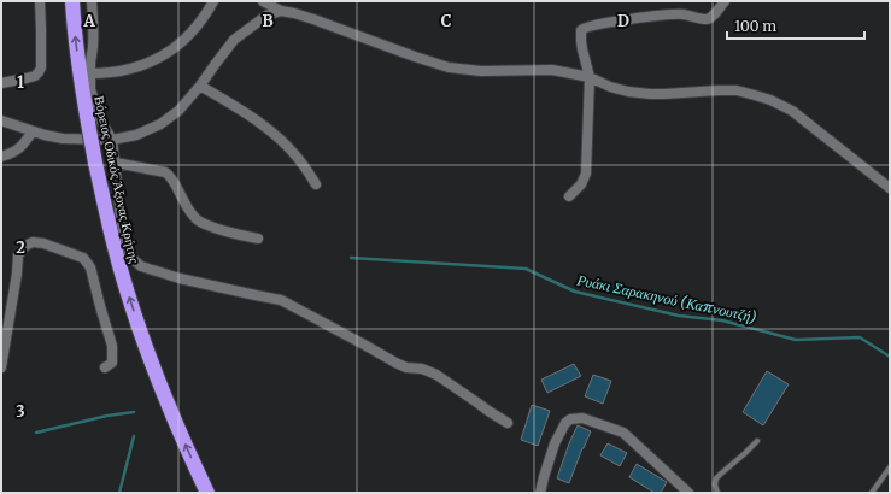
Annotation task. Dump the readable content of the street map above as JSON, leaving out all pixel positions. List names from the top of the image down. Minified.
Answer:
{"streets":{"highway":["Βόρειος Οδικός Άξονας Κρήτης"]},"one_way":["Βόρειος Οδικός Άξονας Κρήτης"],"water":["Ρυάκι Σαρακηνού (Καπνουτζή)"],"scale_bar":"100 m","grid":{"columns":["A","B","C","D"],"rows":["1","2","3"]}}
